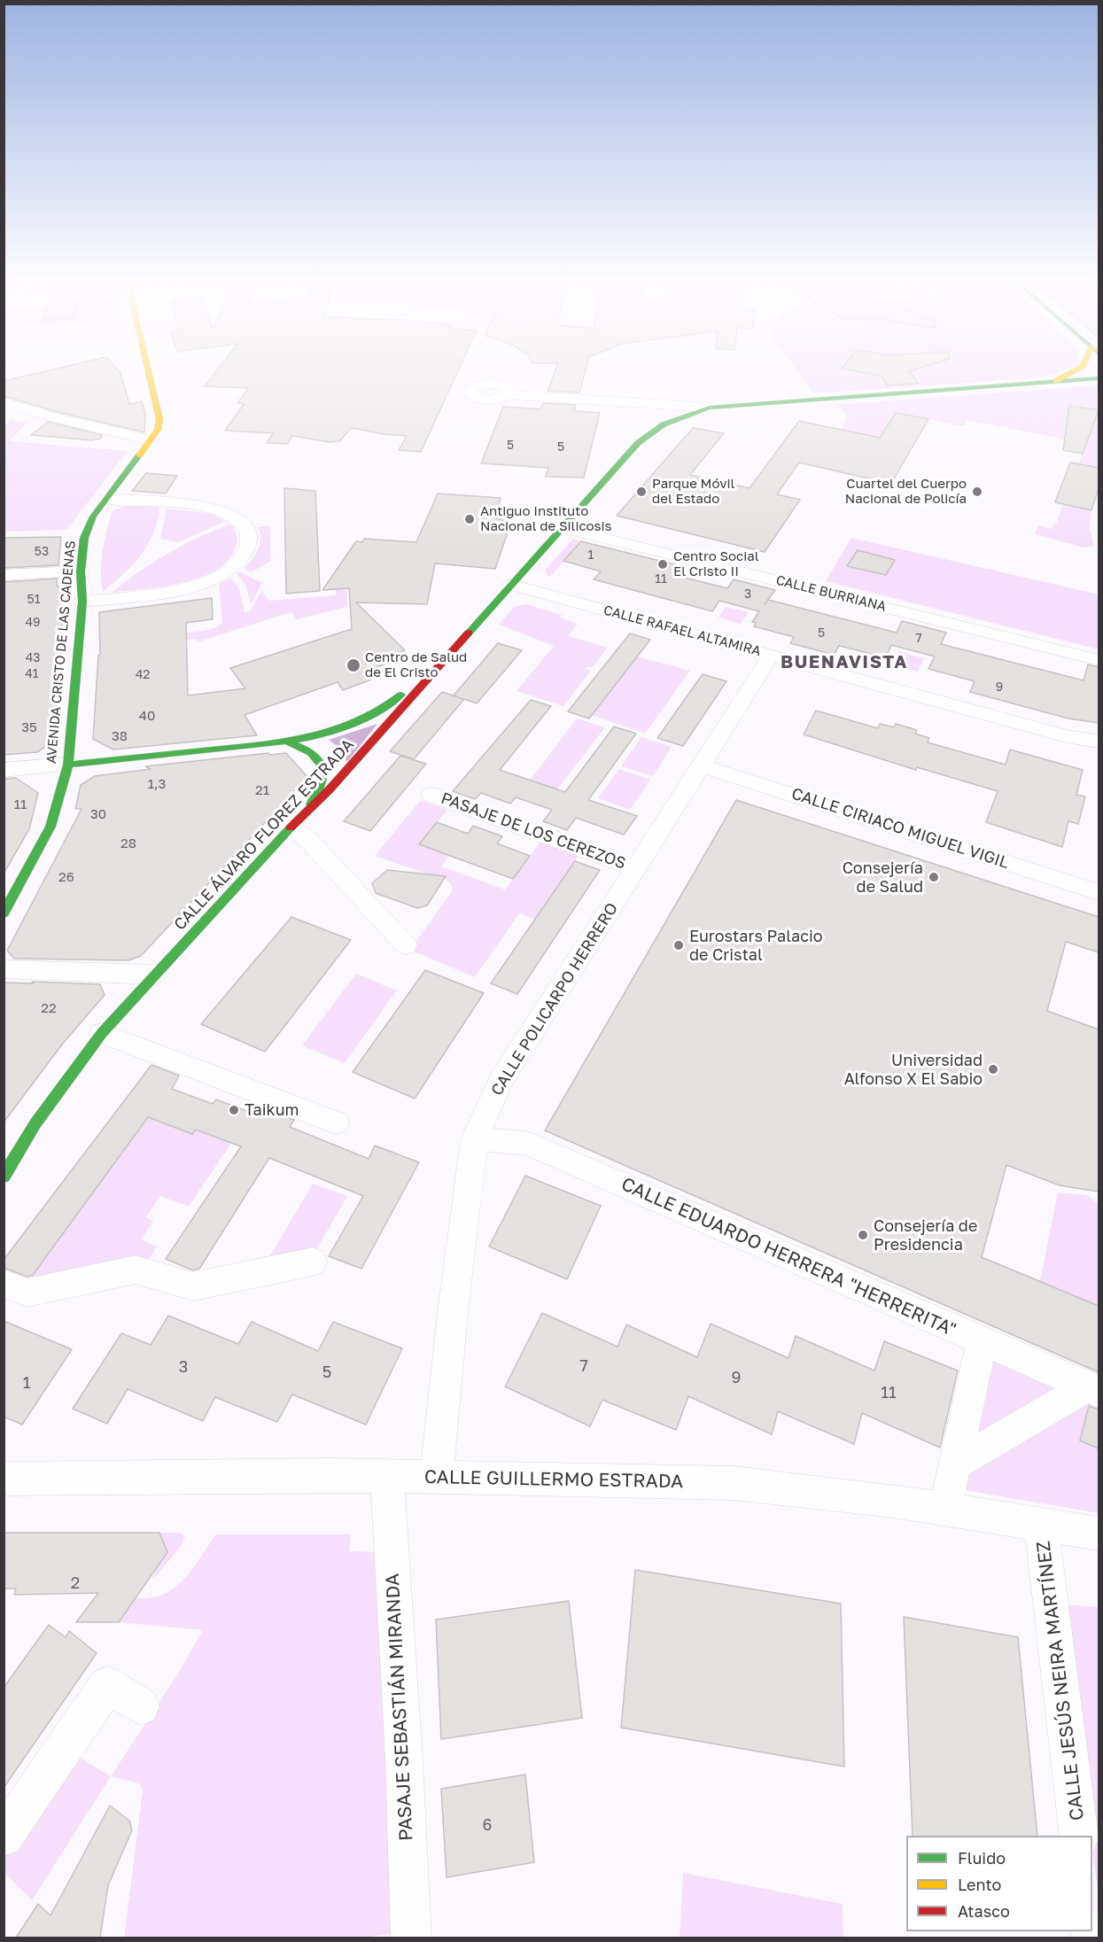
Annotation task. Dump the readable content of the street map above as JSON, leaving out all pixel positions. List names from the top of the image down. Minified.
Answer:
{"streets":{"main road":["AVENIDA CRISTO DE LAS CADENAS","CALLE ÁLVARO FLOREZ ESTRADA"],"street":["CALLE BURRIANA","CALLE RAFAEL ALTAMIRA","CALLE CIRIACO MIGUEL VIGIL","PASAJE DE LOS CEREZOS","CALLE POLICARPO HERRERO","CALLE EDUARDO HERRERA \"HERRERITA\"","CALLE GUILLERMO ESTRADA","CALLE JESÚS NEIRA MARTÍNEZ","PASAJE SEBASTIÁN MIRANDA"]},"crossings":[["CALLE BURRIANA","CALLE ÁLVARO FLOREZ ESTRADA"],["CALLE RAFAEL ALTAMIRA","CALLE ÁLVARO FLOREZ ESTRADA"],["CALLE RAFAEL ALTAMIRA","CALLE POLICARPO HERRERO"],["CALLE CIRIACO MIGUEL VIGIL","CALLE POLICARPO HERRERO"],["PASAJE DE LOS CEREZOS","CALLE POLICARPO HERRERO"],["CALLE POLICARPO HERRERO","CALLE EDUARDO HERRERA \"HERRERITA\""],["CALLE POLICARPO HERRERO","CALLE GUILLERMO ESTRADA"],["CALLE GUILLERMO ESTRADA","CALLE JESÚS NEIRA MARTÍNEZ"],["CALLE GUILLERMO ESTRADA","PASAJE SEBASTIÁN MIRANDA"]],"districts":["BUENAVISTA"],"places":["Parque Móvil del Estado","Cuartel del Cuerpo Nacional de Policía","Antiguo Instituto Nacional de Silicosis","Centro Social El Cristo II","Centro de Salud de El Cristo","Consejería de Salud","Eurostars Palacio de Cristal","Universidad Alfonso X El Sabio","Taikum","Consejería de Presidencia"],"house_numbers":["5","5","53","1","11","3","51","49","5","7","43","41","42","9","40","35","38","1,3","21","11","30","28","26","22","7","3","5","9","1","11","2","6"],"legend":["Fluido","Lento","Atasco"]}
